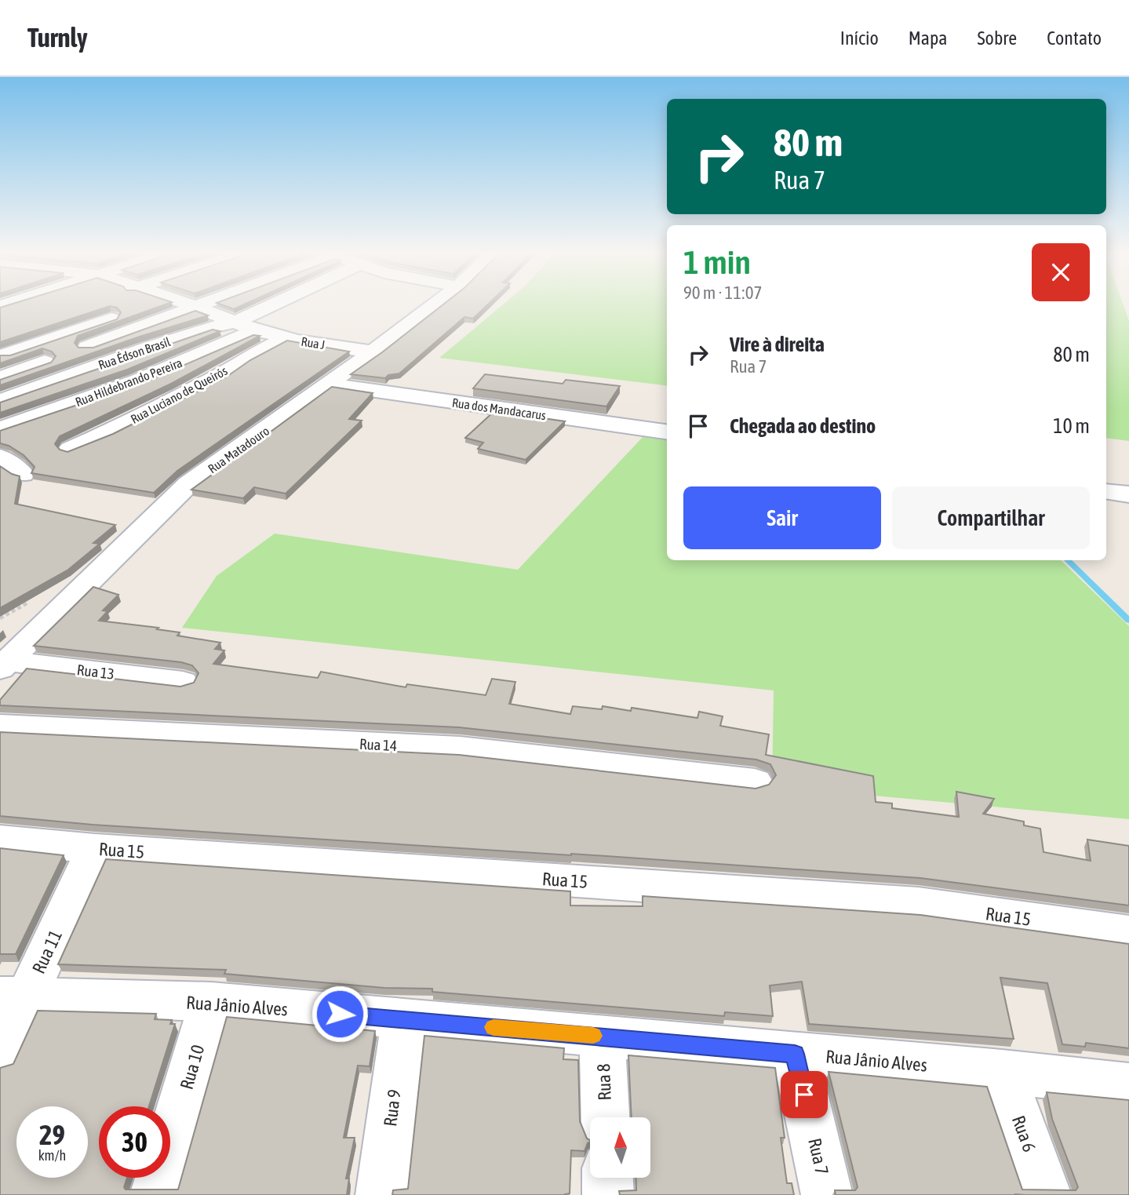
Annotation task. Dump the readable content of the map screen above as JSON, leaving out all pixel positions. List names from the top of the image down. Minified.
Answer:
{"streets":{"street":["Rua J","Rua Édson Brasil","Rua Hildebrando Pereira","Rua Luciano de Queirós","Rua dos Mandacarus","Rua Matadouro","Rua 13","Rua 14","Rua 15","Rua 11","Rua Jânio Alves","Rua 10","Rua 8","Rua 9","Rua 6","Rua 7"]},"crossings":[["Rua J","Rua Édson Brasil"],["Rua J","Rua Hildebrando Pereira"],["Rua J","Rua Luciano de Queirós"],["Rua J","Rua Matadouro"],["Rua dos Mandacarus","Rua Matadouro"],["Rua Matadouro","Rua 13"],["Rua 15","Rua 11"],["Rua 11","Rua Jânio Alves"],["Rua Jânio Alves","Rua 10"],["Rua Jânio Alves","Rua 8"],["Rua Jânio Alves","Rua 9"],["Rua Jânio Alves","Rua 6"],["Rua Jânio Alves","Rua 7"]],"north":"top","page":{"header":"Turnly","nav":["Início","Mapa","Sobre","Contato"],"turn":["80 m","Rua 7"],"heading":["1 min","90 m · 11:07"],"list":[{"name":"Vire à direita","note":"Rua 7","value":"80 m"},{"name":"Chegada ao destino","value":"10 m"}],"buttons":["Sair","Compartilhar"],"speed":"29 km/h","limit":"30"}}
